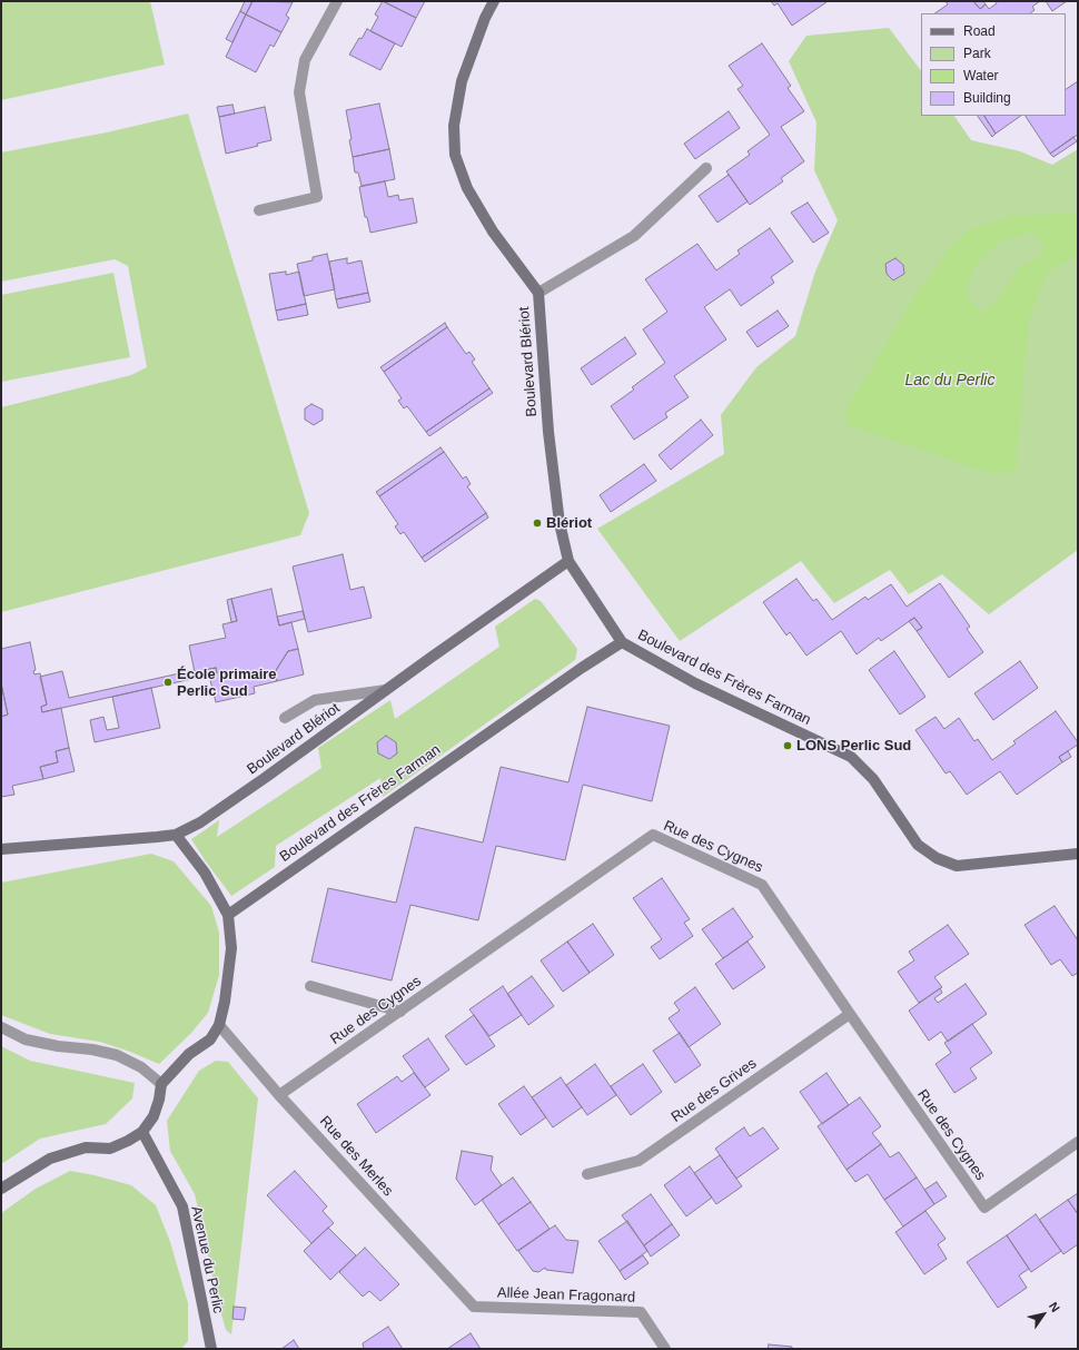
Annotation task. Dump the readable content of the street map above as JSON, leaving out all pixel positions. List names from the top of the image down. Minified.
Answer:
{"streets":{"street":["Boulevard Blériot","Boulevard des Frères Farman","Rue des Cygnes","Rue des Grives","Rue des Merles","Avenue du Perlic","Allée Jean Fragonard"]},"crossings":[["Boulevard Blériot","Boulevard des Frères Farman"],["Rue des Cygnes","Rue des Grives"],["Rue des Cygnes","Rue des Merles"],["Rue des Merles","Allée Jean Fragonard"]],"water":["Lac du Perlic"],"places":["Blériot","École primaire Perlic Sud","LONS Perlic Sud"],"legend":["Road","Park","Water","Building"],"north":"top right"}
